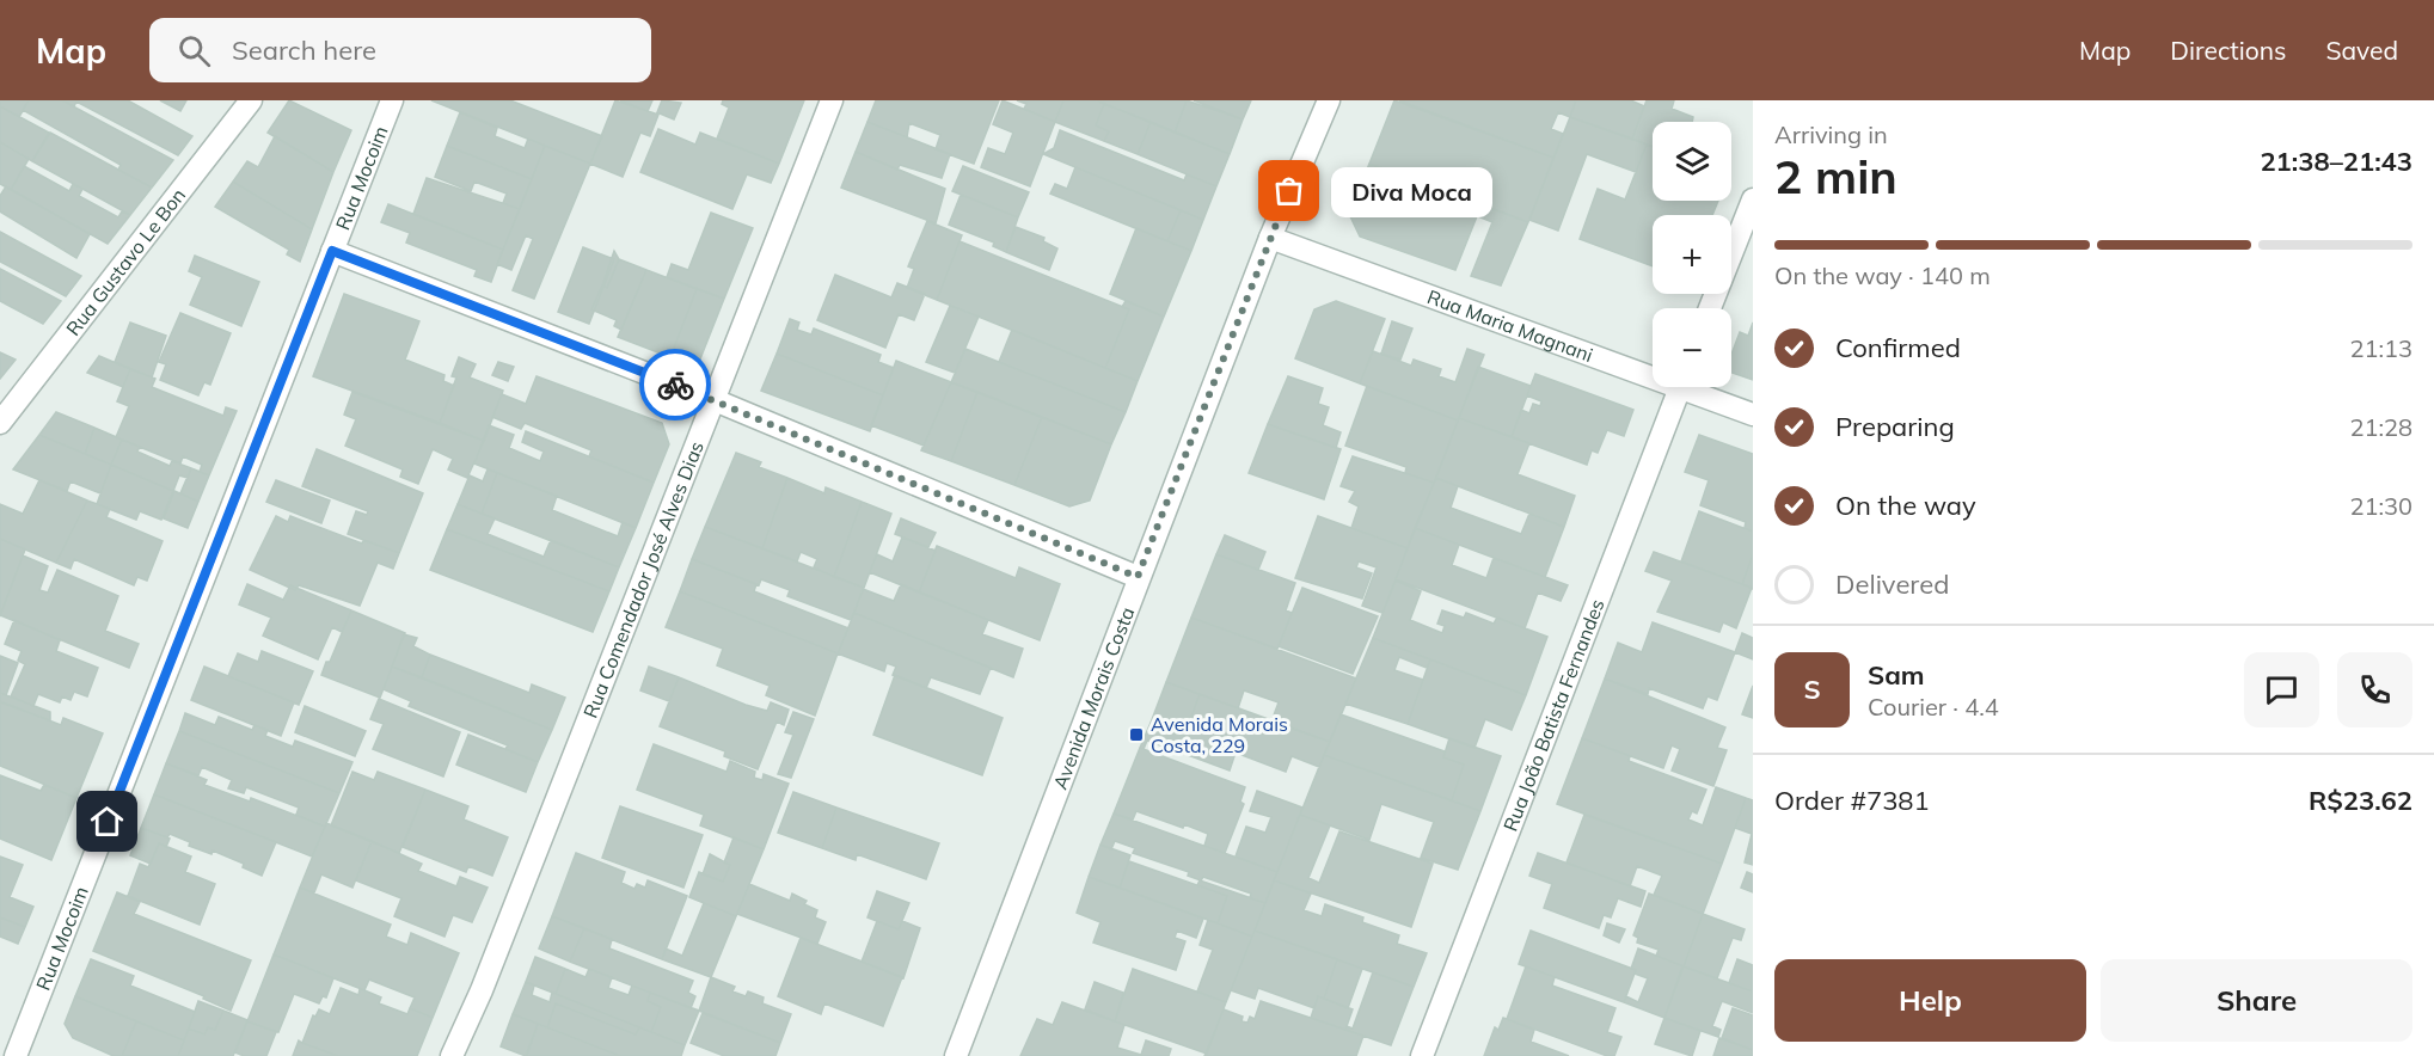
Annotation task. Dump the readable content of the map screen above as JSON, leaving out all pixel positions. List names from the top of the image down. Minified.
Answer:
{"streets":{"street":["Rua Mocoim","Rua Gustavo Le Bon","Rua Maria Magnani","Rua Comendador José Alves Dias","Avenida Morais Costa","Rua João Batista Fernandes"]},"crossings":[["Rua Maria Magnani","Avenida Morais Costa"]],"places":{"other":["Diva Moca"],"transit":["Avenida Morais Costa, 229"]},"page":{"header":"Map","search":"Search here","nav":["Map","Directions","Saved"],"heading":["2 min","Arriving in","21:38–21:43"],"panel":["Sam","Courier · 4.4","Order #7381","R$23.62"],"map_buttons":["+","−"],"bubble":"Diva Moca","bar":"On the way · 140 m","list":[["Confirmed","21:13"],["Preparing","21:28"],["On the way","21:30"],"Delivered"],"round":"S","buttons":["Help","Share"]}}
